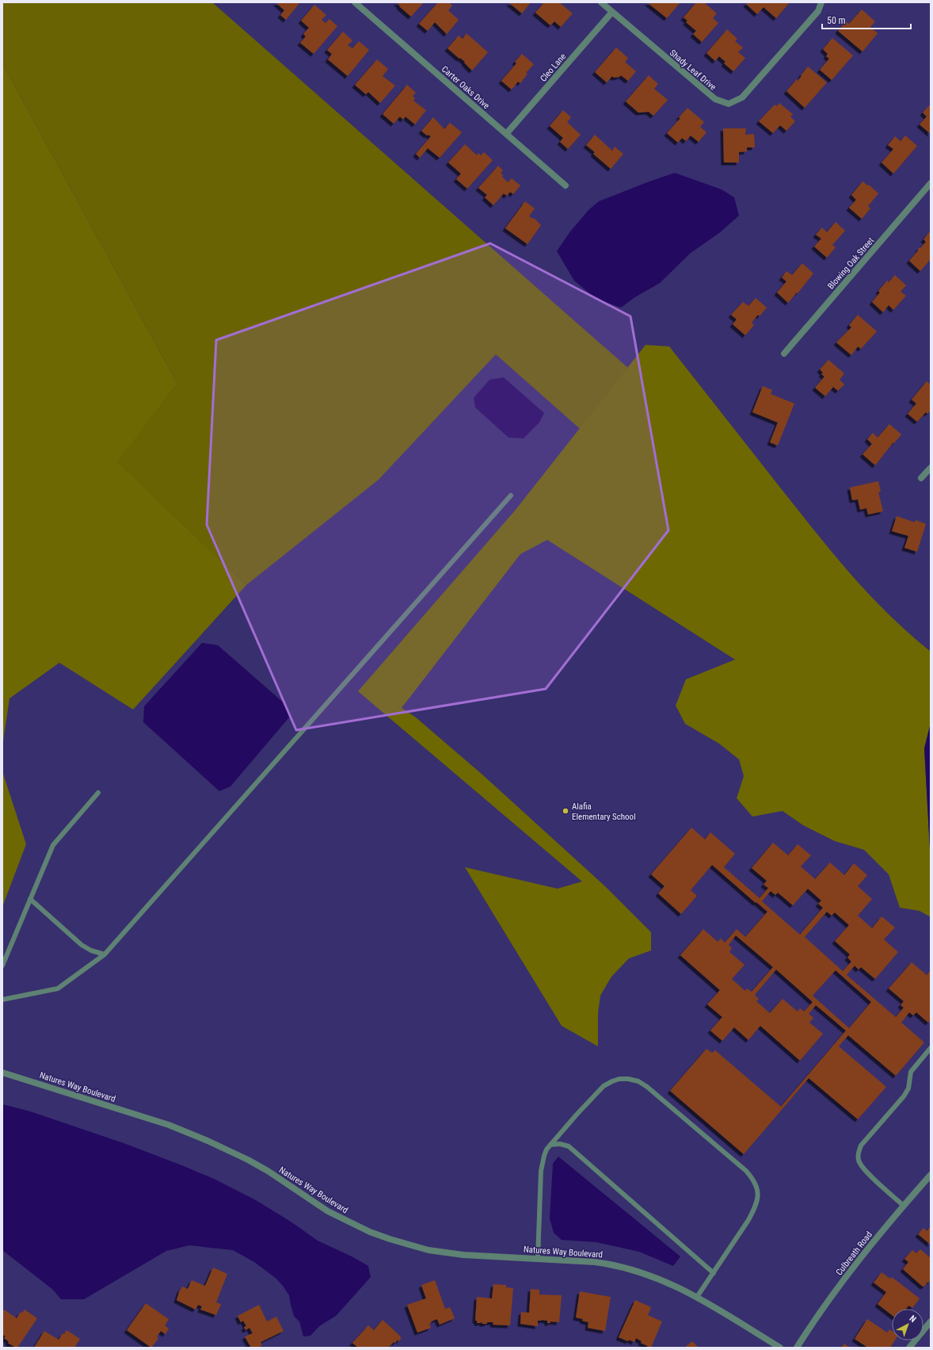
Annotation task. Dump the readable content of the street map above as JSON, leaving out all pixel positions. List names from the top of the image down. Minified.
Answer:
{"streets":{"street":["Cleo Lane","Shady Leaf Drive","Carter Oaks Drive","Blowing Oak Street","Natures Way Boulevard","Culbreath Road"]},"crossings":[["Cleo Lane","Shady Leaf Drive"],["Cleo Lane","Carter Oaks Drive"]],"places":["Alafia Elementary School"],"scale_bar":"50 m","north":"top right"}
